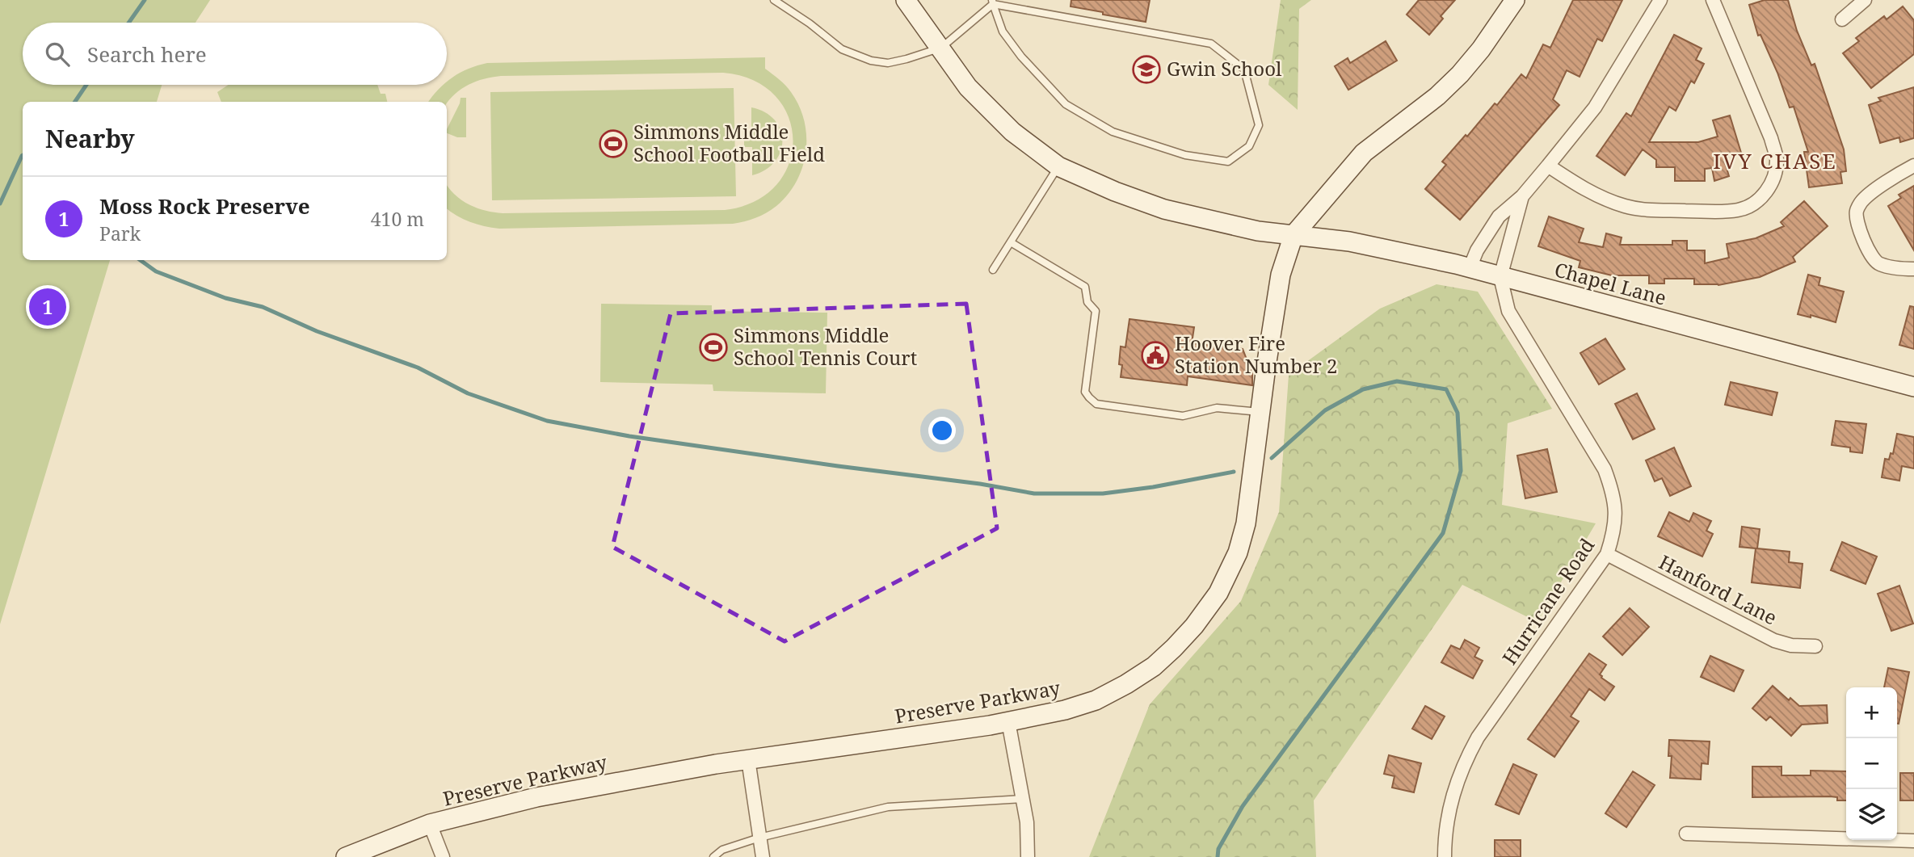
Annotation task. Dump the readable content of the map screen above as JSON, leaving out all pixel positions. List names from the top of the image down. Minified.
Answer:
{"streets":{"street":["Chapel Lane","Hanford Lane","Hurricane Road","Preserve Parkway"]},"crossings":[["Chapel Lane","Hurricane Road"],["Chapel Lane","Preserve Parkway"],["Hanford Lane","Hurricane Road"]],"districts":["IVY CHASE"],"places":{"school or university":["Gwin School"],"sports":["Simmons Middle School Football Field","Simmons Middle School Tennis Court"],"public building":["Hoover Fire Station Number 2"]},"page":{"search":"Search here","heading":"Nearby","list":[{"mark":"1","name":"Moss Rock Preserve","note":"Park","value":"410 m"}],"pins":"1","map_buttons":["+","−"]}}
